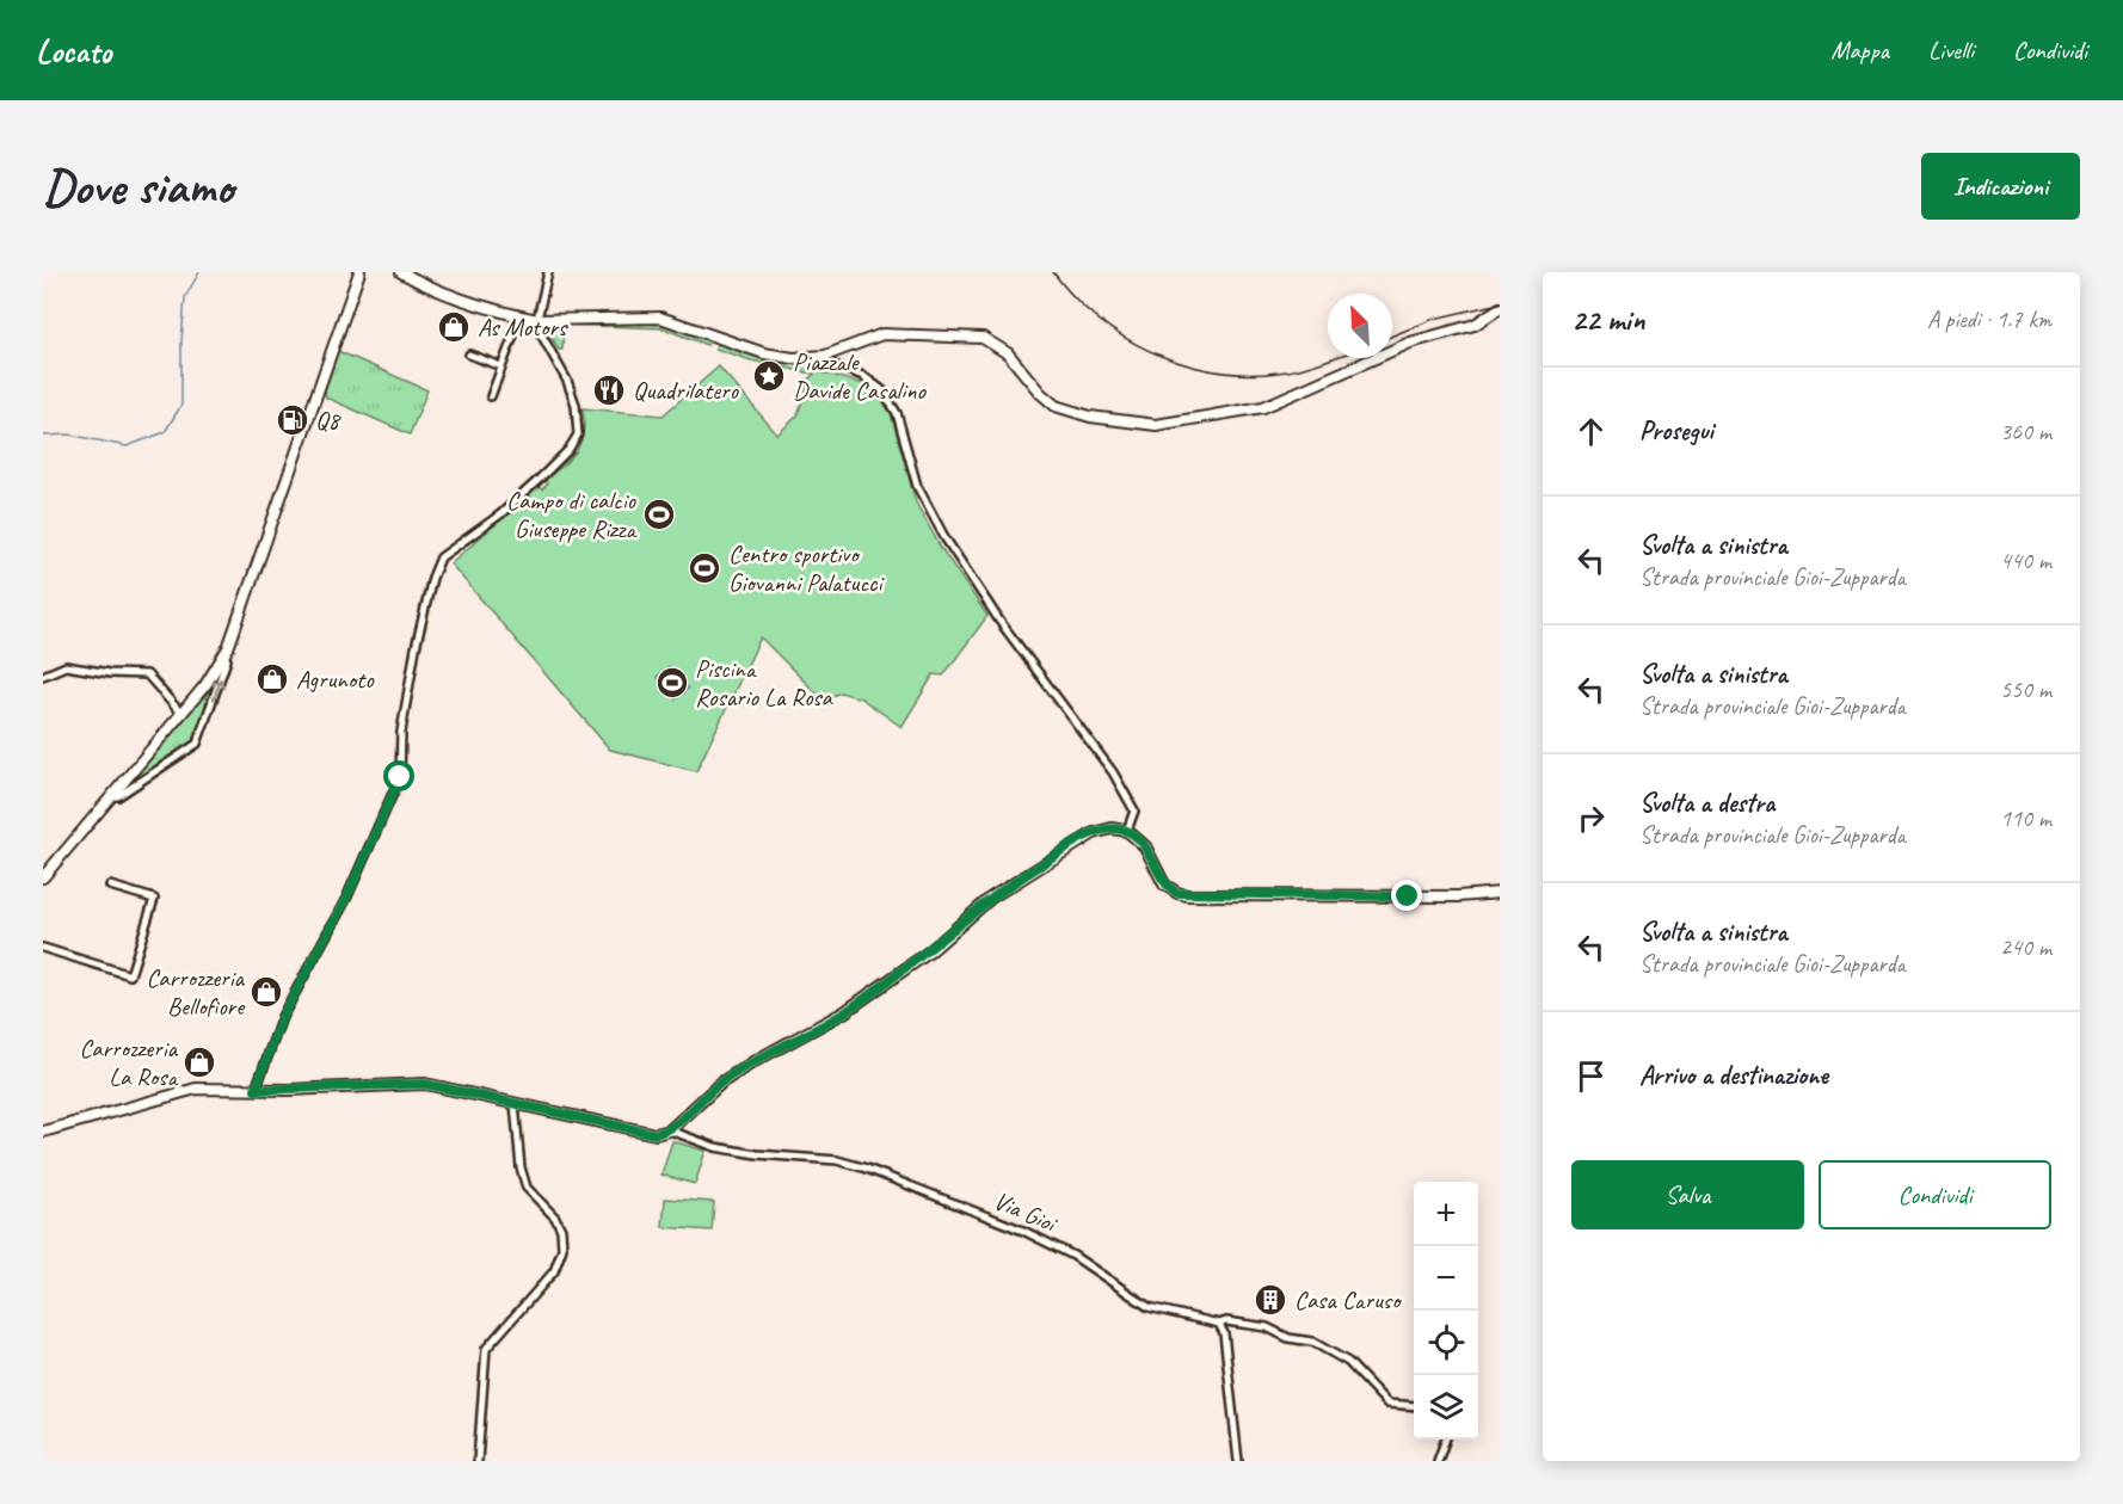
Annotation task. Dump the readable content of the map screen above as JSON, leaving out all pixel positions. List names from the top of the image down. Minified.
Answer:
{"streets":{"street":["Via Gioi"]},"places":{"shop":["As Motors","Agrunoto","Carrozzeria Bellofiore","Carrozzeria La Rosa"],"place":["Piazzale Davide Casalino"],"restaurant":["Quadrilatero"],"fuel station":["Q8"],"sports":["Campo di calcio Giuseppe Rizza","Centro sportivo Giovanni Palatucci","Piscina Rosario La Rosa"],"building":["Casa Caruso"]},"north":"top left","page":{"header":"Locato","nav":["Mappa","Livelli","Condividi"],"buttons":["Indicazioni",["Salva","Condividi"]],"title":"Dove siamo","heading":["22 min","A piedi · 1.7 km"],"list":[["Prosegui","360 m"],["Svolta a sinistra","Strada provinciale Gioi-Zupparda","440 m"],["Svolta a sinistra","Strada provinciale Gioi-Zupparda","550 m"],["Svolta a destra","Strada provinciale Gioi-Zupparda","110 m"],["Svolta a sinistra","Strada provinciale Gioi-Zupparda","240 m"],"Arrivo a destinazione"],"map_buttons":["+","−"]}}
